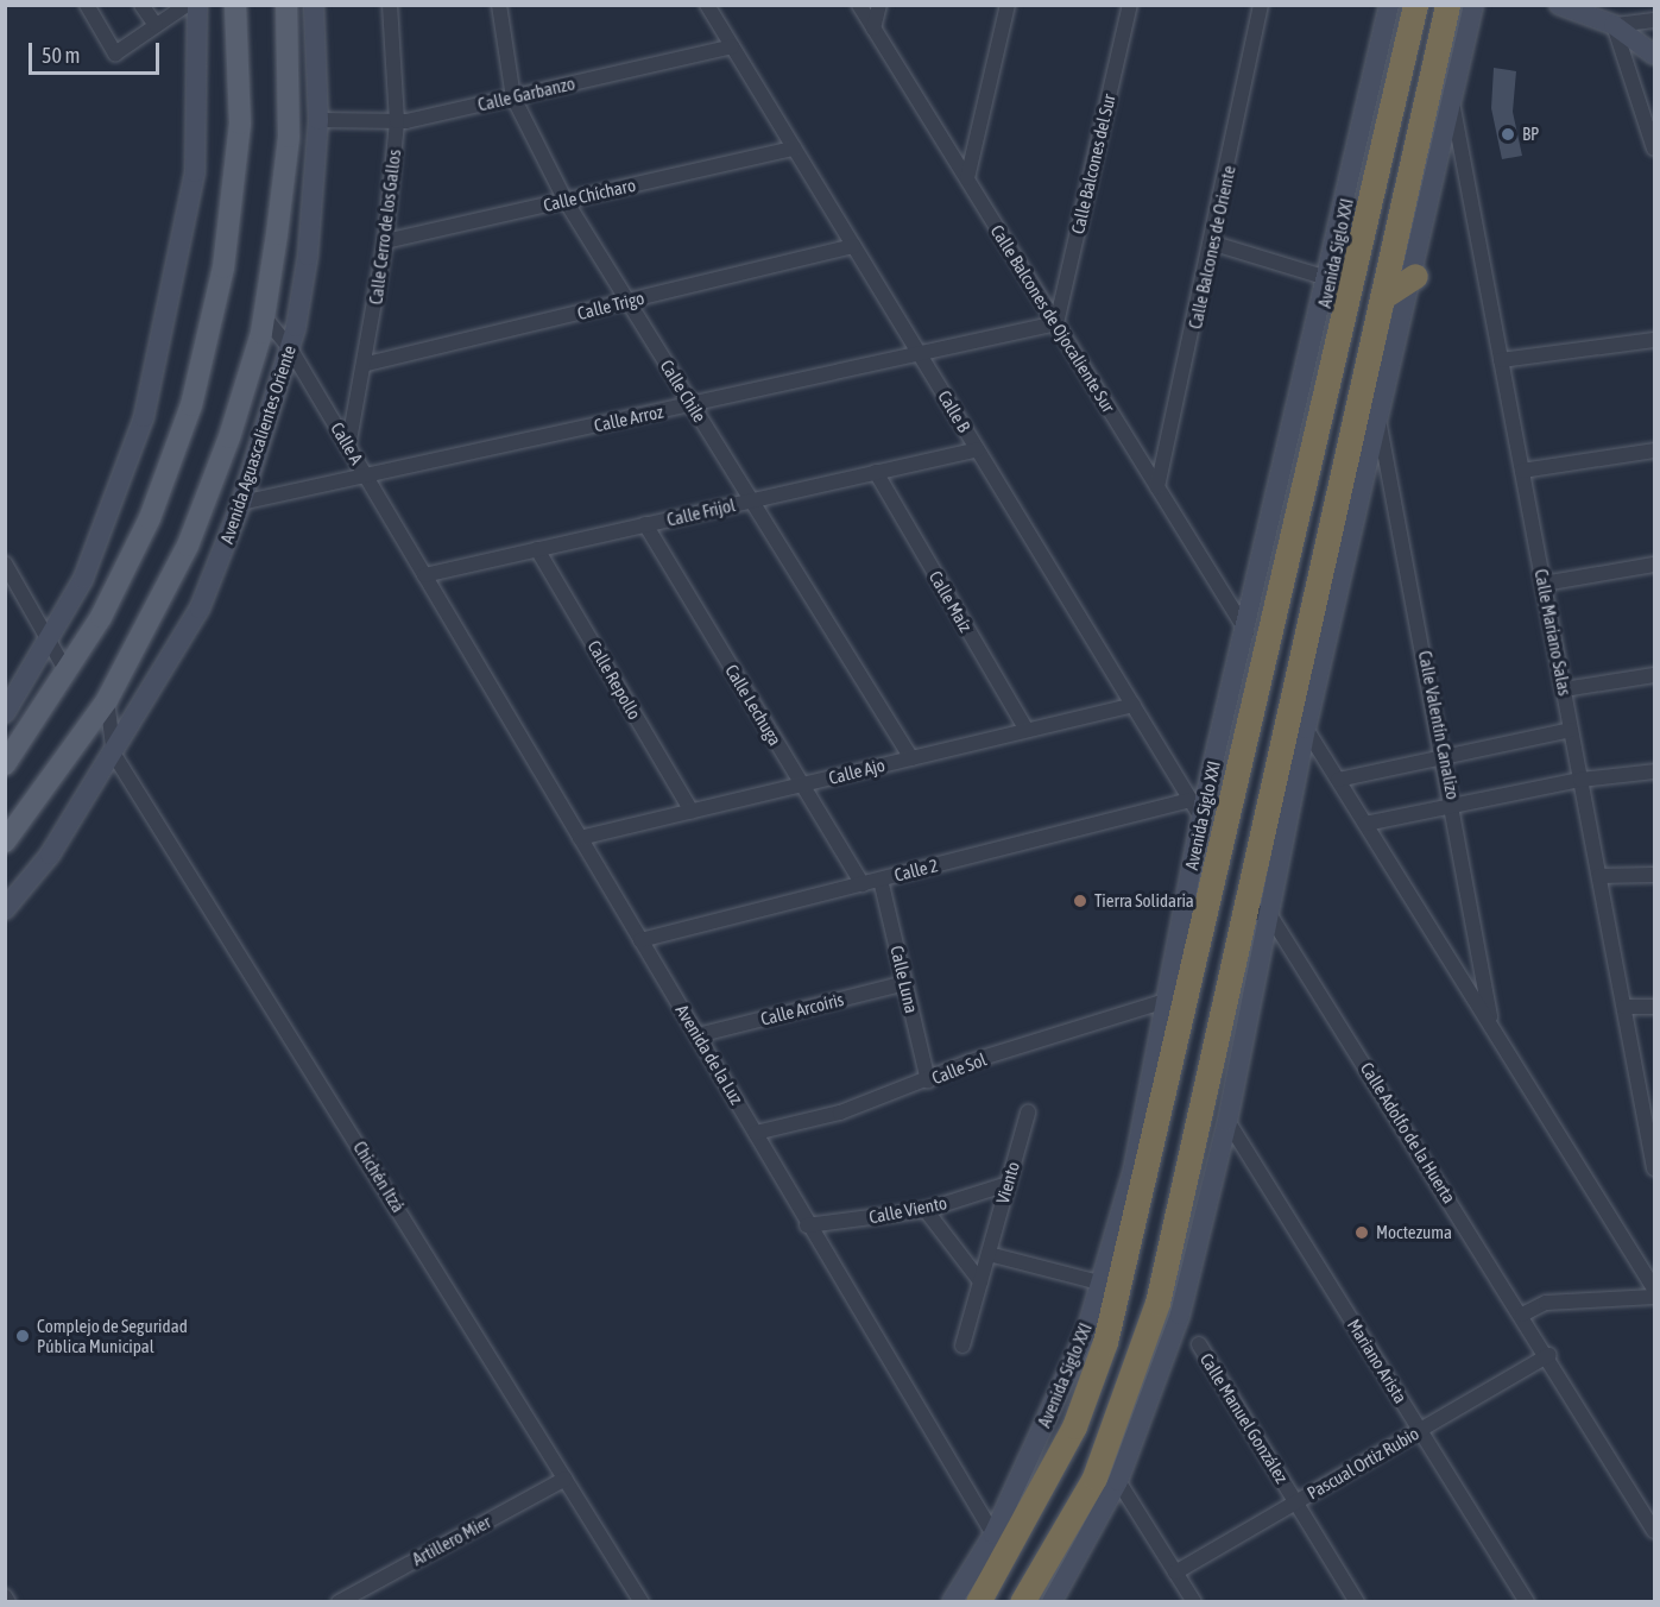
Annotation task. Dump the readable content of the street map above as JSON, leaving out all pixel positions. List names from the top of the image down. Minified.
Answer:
{"streets":{"highway":["Avenida Siglo XXI"],"main road":["Avenida Aguascalientes Oriente"],"street":["Calle Garbanzo","Calle Balcones del Sur","Calle Chícharo","Calle Cerro de los Gallos","Calle Balcones de Oriente","Calle Trigo","Calle Balcones de Ojocaliente Sur","Calle Chile","Calle B","Calle Arroz","Calle A","Calle Frijol","Calle Maíz","Calle Mariano Salas","Calle Repollo","Calle Lechuga","Calle Valentín Canalizo","Calle Ajo","Calle 2","Calle Luna","Calle Arcoíris","Avenida de la Luz","Calle Sol","Calle Adolfo de la Huerta","Chichén Itzá","Viento","Calle Viento","Mariano Arista","Calle Manuel González","Pascual Ortiz Rubio","Artillero Mier"]},"crossings":[["Calle Garbanzo","Calle Cerro de los Gallos"],["Calle Garbanzo","Calle Chile"],["Calle Garbanzo","Calle B"],["Calle Garbanzo","Avenida Aguascalientes Oriente"],["Calle Balcones del Sur","Calle Balcones de Ojocaliente Sur"],["Calle Balcones del Sur","Calle Arroz"],["Calle Chícharo","Calle Cerro de los Gallos"],["Calle Chícharo","Calle Chile"],["Calle Chícharo","Calle B"],["Calle Cerro de los Gallos","Calle Trigo"],["Calle Cerro de los Gallos","Calle A"],["Calle Balcones de Oriente","Calle Balcones de Ojocaliente Sur"],["Avenida Siglo XXI","Calle Balcones de Ojocaliente Sur"],["Avenida Siglo XXI","Calle B"],["Avenida Siglo XXI","Avenida de la Luz"],["Avenida Siglo XXI","Calle Sol"],["Calle Trigo","Calle Chile"],["Calle Trigo","Calle B"],["Calle Balcones de Ojocaliente Sur","Calle Arroz"],["Calle Chile","Calle Arroz"],["Calle Chile","Calle Frijol"],["Calle Chile","Calle Ajo"],["Calle B","Calle Arroz"],["Calle B","Calle Frijol"],["Calle B","Calle Ajo"],["Calle B","Calle 2"],["Calle Arroz","Calle A"],["Calle Arroz","Avenida Aguascalientes Oriente"],["Calle A","Avenida Aguascalientes Oriente"],["Calle A","Calle Frijol"],["Calle A","Avenida de la Luz"],["Avenida Aguascalientes Oriente","Chichén Itzá"],["Calle Frijol","Calle Maíz"],["Calle Frijol","Calle Repollo"],["Calle Frijol","Calle Lechuga"],["Calle Frijol","Avenida de la Luz"],["Calle Maíz","Calle Ajo"],["Calle Repollo","Calle Ajo"],["Calle Lechuga","Calle Ajo"],["Calle Lechuga","Calle 2"],["Calle Ajo","Avenida de la Luz"],["Calle 2","Calle Luna"],["Calle 2","Avenida de la Luz"],["Calle Luna","Calle Arcoíris"],["Calle Luna","Calle Sol"],["Calle Arcoíris","Avenida de la Luz"],["Avenida de la Luz","Calle Sol"],["Avenida de la Luz","Calle Viento"],["Calle Adolfo de la Huerta","Pascual Ortiz Rubio"],["Chichén Itzá","Artillero Mier"],["Viento","Calle Viento"],["Mariano Arista","Pascual Ortiz Rubio"],["Calle Manuel González","Pascual Ortiz Rubio"]],"places":["BP","Tierra Solidaria","Moctezuma","Complejo de Seguridad Pública Municipal"],"scale_bar":"50 m"}
